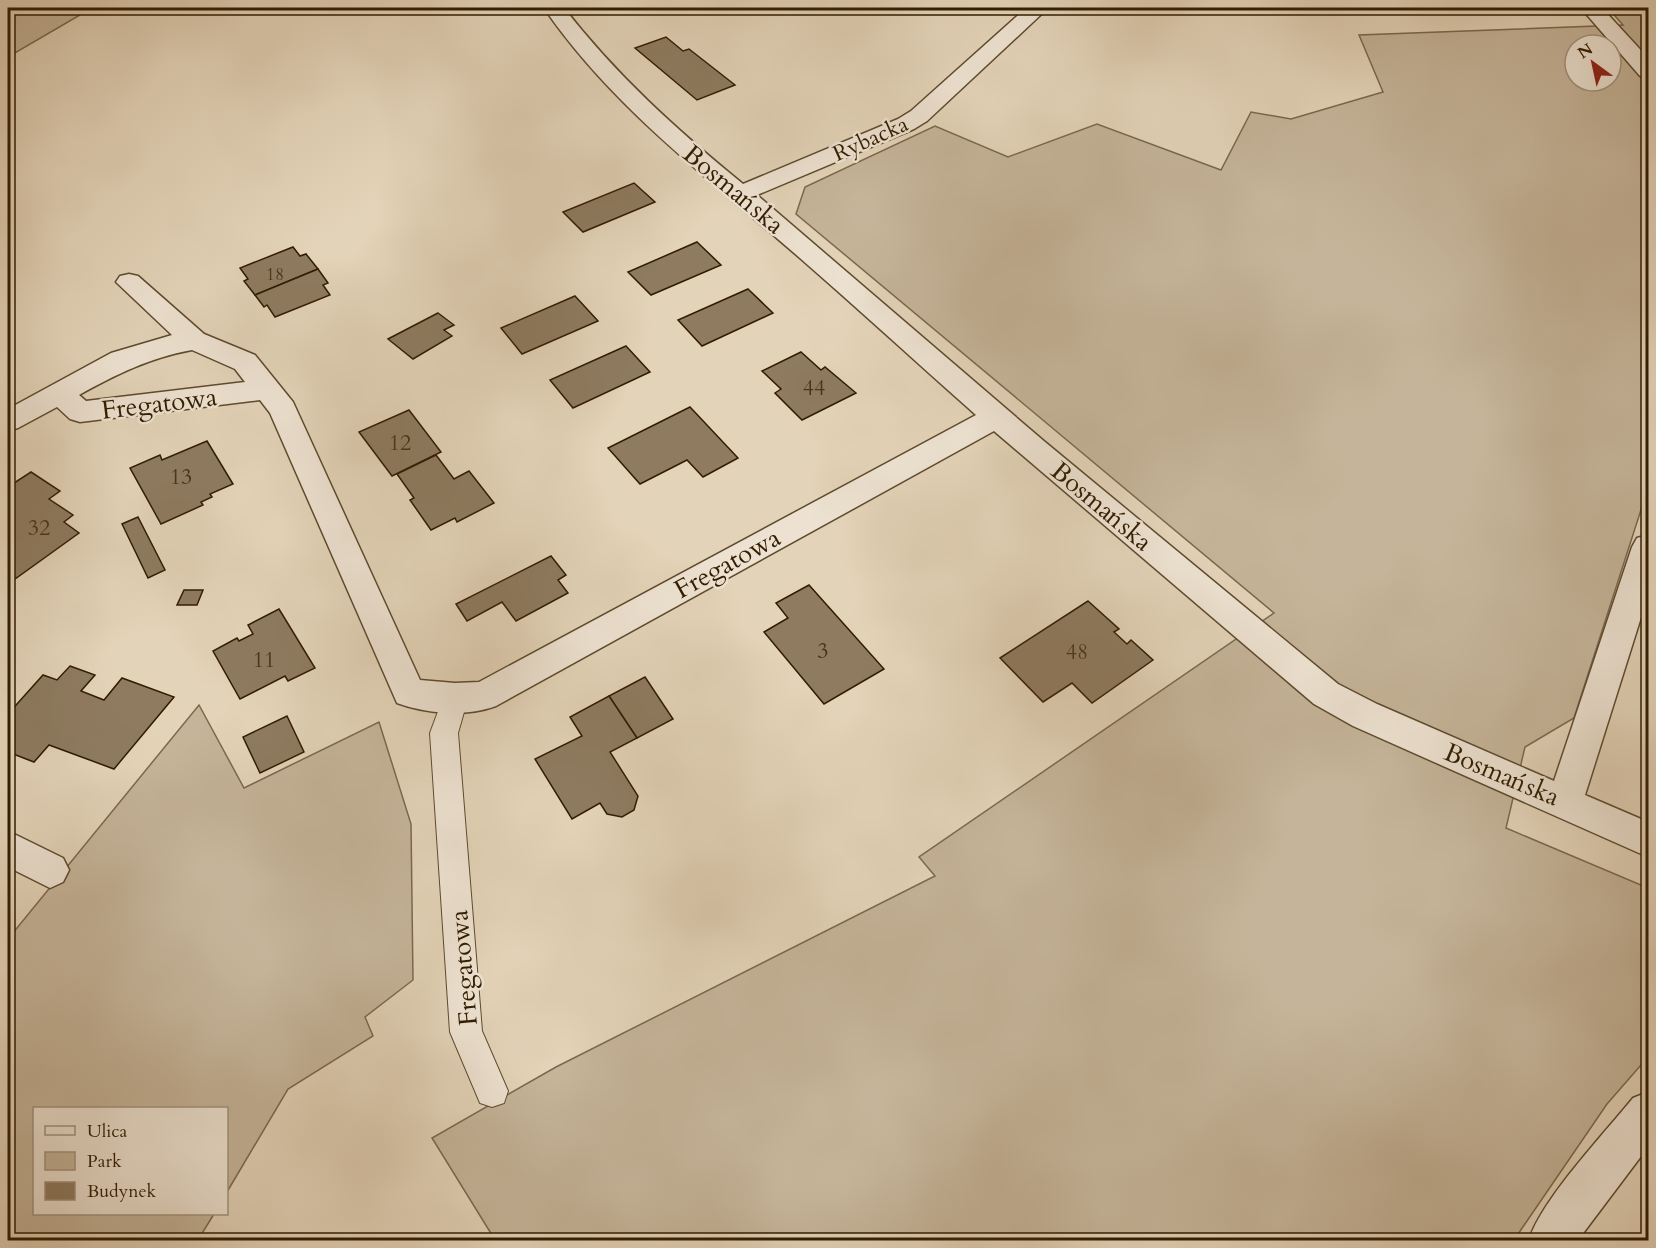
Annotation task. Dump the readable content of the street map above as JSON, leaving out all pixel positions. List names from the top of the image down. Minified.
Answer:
{"streets":{"street":["Rybacka","Bosmańska","Fregatowa"]},"crossings":[["Rybacka","Bosmańska"],["Bosmańska","Fregatowa"]],"house_numbers":["18","44","12","13","32","3","48","11"],"legend":["Ulica","Park","Budynek"],"north":"top left"}
